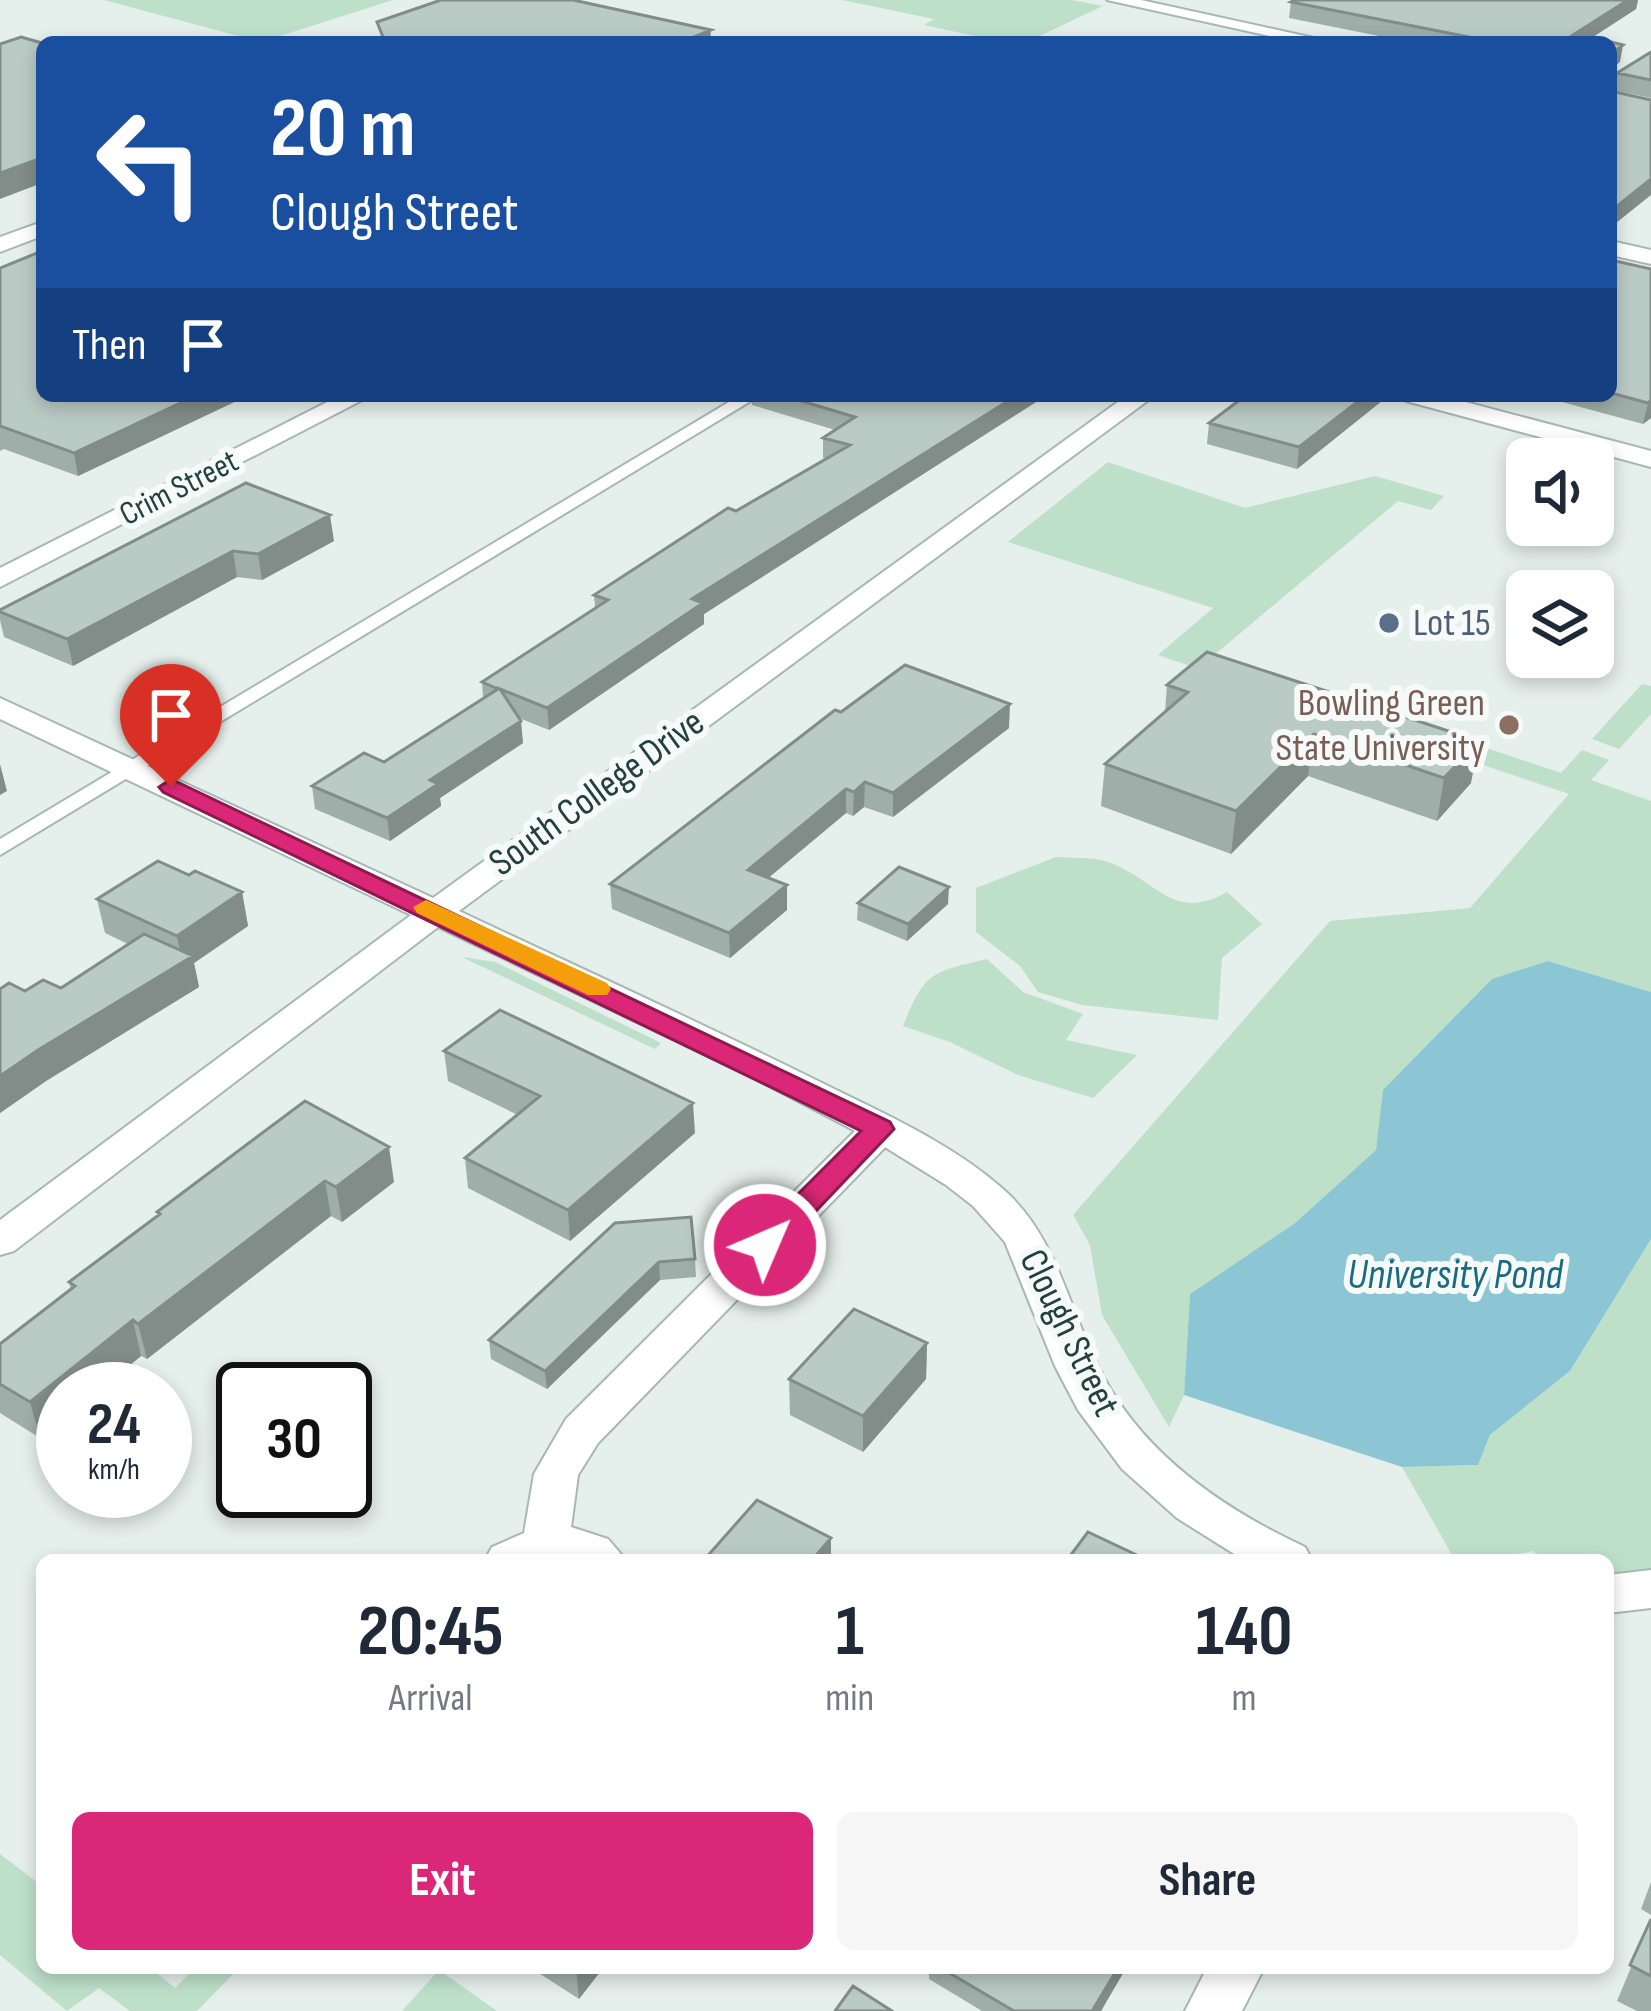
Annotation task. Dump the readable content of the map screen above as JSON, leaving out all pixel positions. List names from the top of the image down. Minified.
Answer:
{"streets":{"street":["Crim Street","South College Drive","Clough Street"]},"crossings":[["South College Drive","Clough Street"]],"water":["University Pond"],"places":["Lot 15","Bowling Green State University"],"page":{"turn":["20 m","Clough Street"],"then":"Then","speed":"24 km/h","limit":"30","eta":["20:45","Arrival","1","min","140","m"],"buttons":["Exit","Share"]}}
